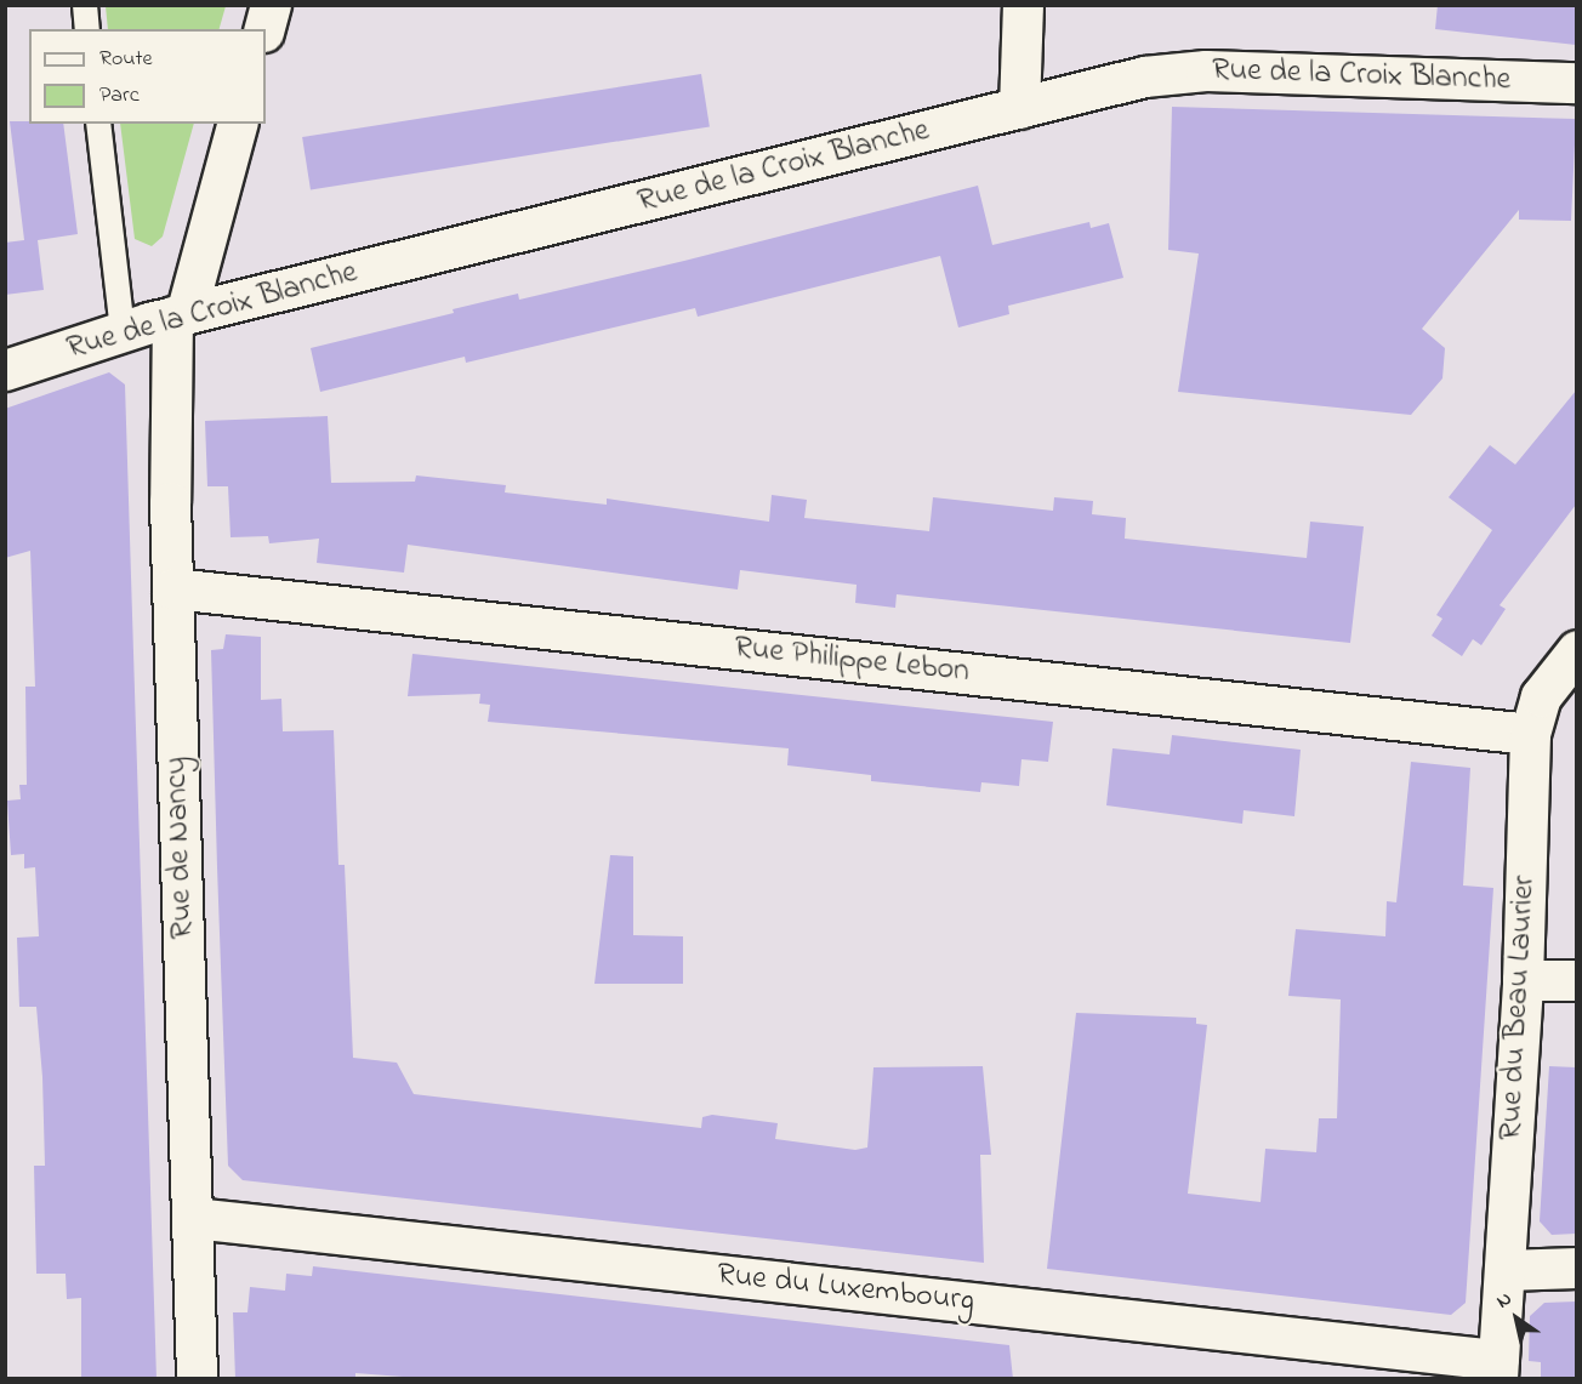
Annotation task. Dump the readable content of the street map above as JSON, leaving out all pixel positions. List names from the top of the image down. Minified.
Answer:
{"streets":{"street":["Rue de la Croix Blanche","Rue Philippe Lebon","Rue de Nancy","Rue du Beau Laurier","Rue du Luxembourg"]},"crossings":[["Rue de la Croix Blanche","Rue de Nancy"],["Rue Philippe Lebon","Rue de Nancy"],["Rue Philippe Lebon","Rue du Beau Laurier"],["Rue de Nancy","Rue du Luxembourg"],["Rue du Beau Laurier","Rue du Luxembourg"]],"legend":["Route","Parc"],"north":"top left"}
